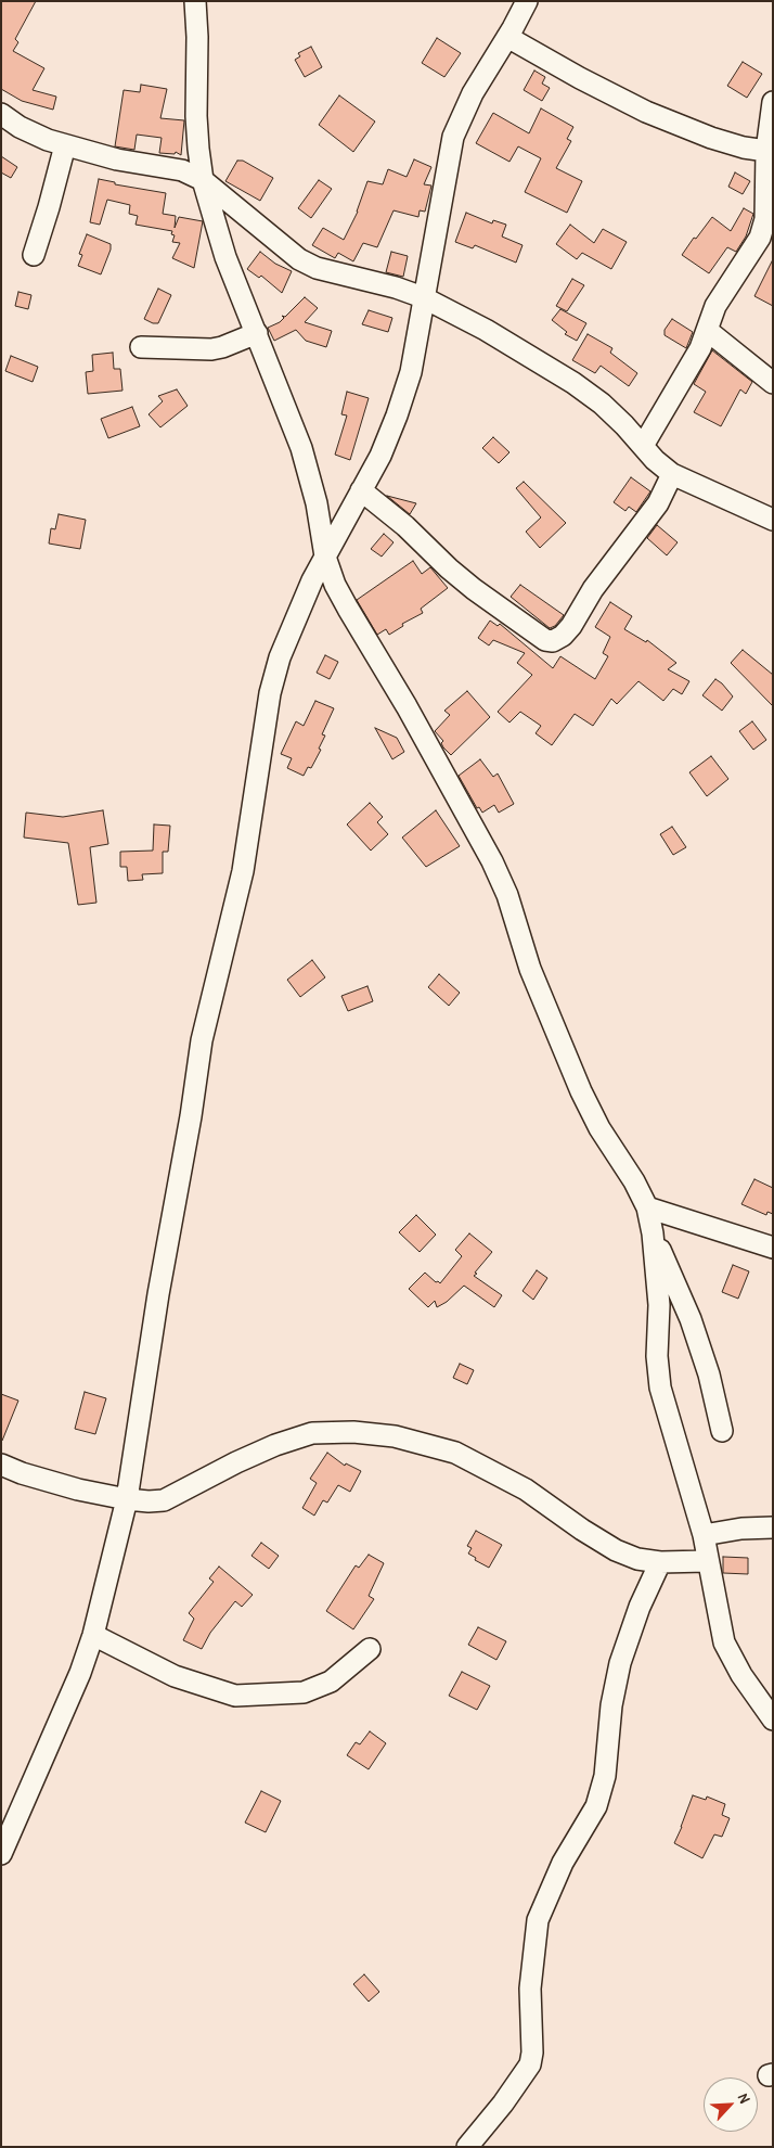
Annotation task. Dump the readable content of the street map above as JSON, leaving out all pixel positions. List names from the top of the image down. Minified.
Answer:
{"north":"top right"}
